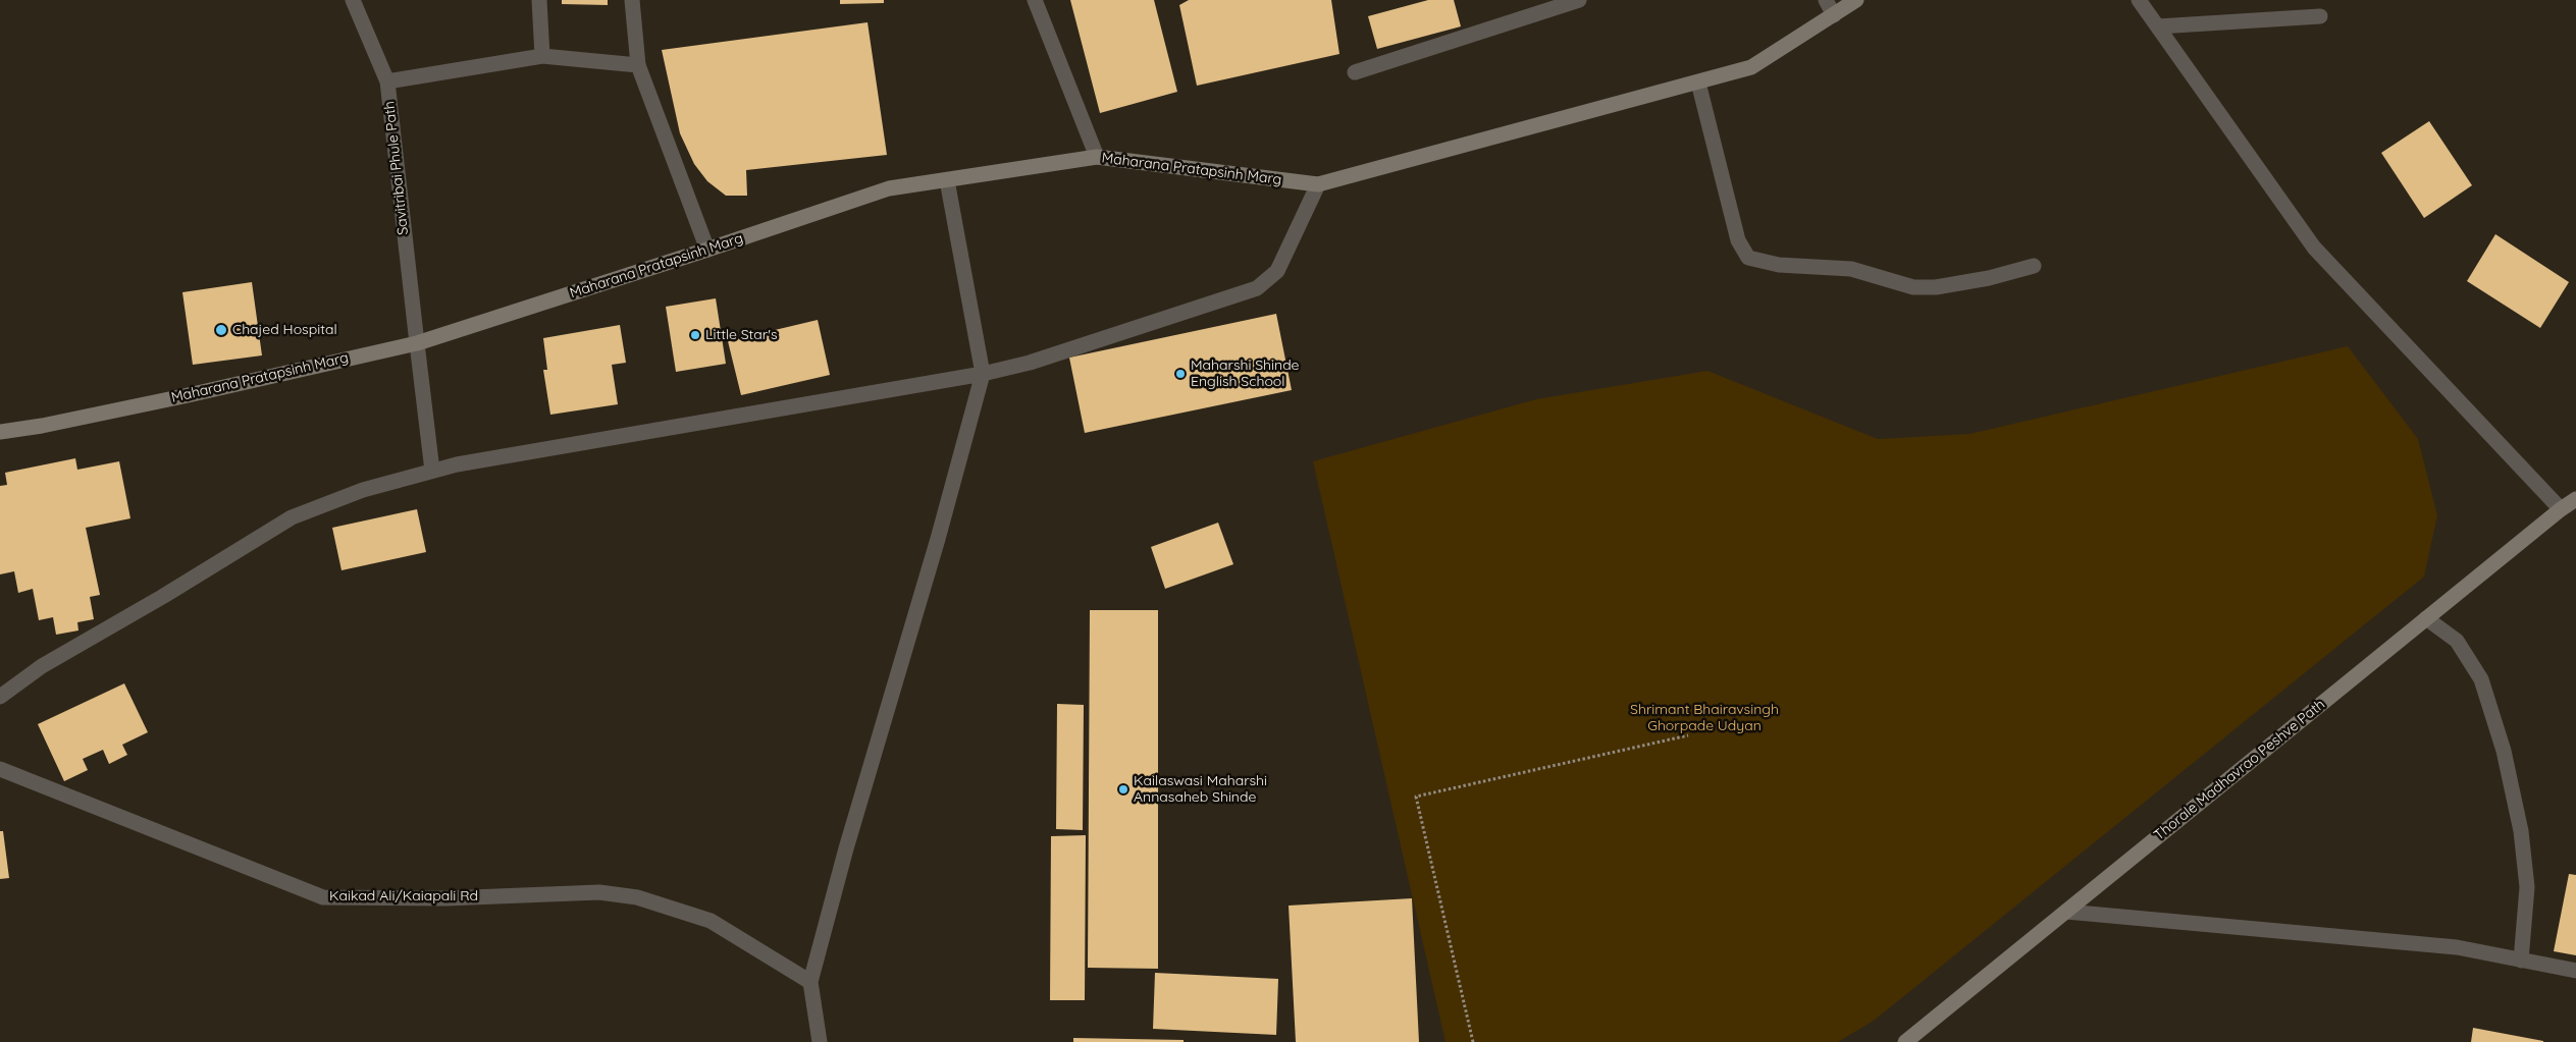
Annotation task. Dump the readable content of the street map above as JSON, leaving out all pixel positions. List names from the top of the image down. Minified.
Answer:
{"streets":{"street":["Savitribai Phule Path","Maharana Pratapsinh Marg","Thorale Madhavrao Peshve Path","Kaikad Ali/Kaiapali Rd"]},"crossings":[["Savitribai Phule Path","Maharana Pratapsinh Marg"]],"parks":["Shrimant Bhairavsingh Ghorpade Udyan"],"places":["Chajed Hospital","Little Star's","Maharshi Shinde English School","Kailaswasi Maharshi Annasaheb Shinde"]}
